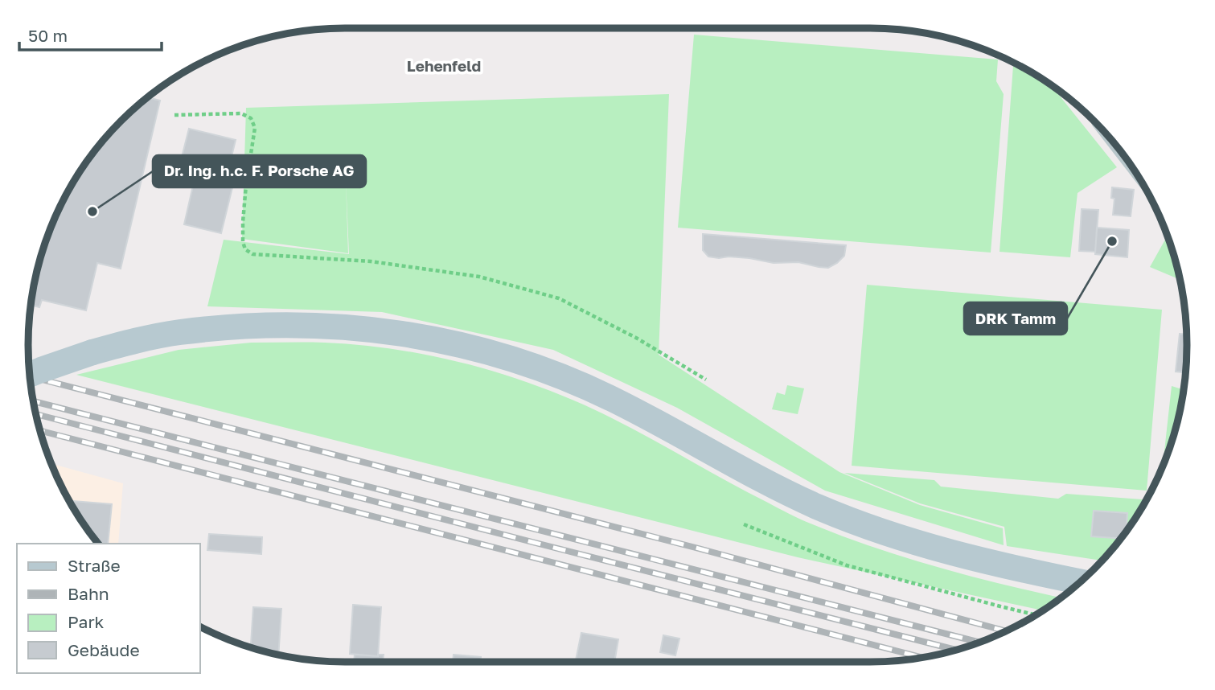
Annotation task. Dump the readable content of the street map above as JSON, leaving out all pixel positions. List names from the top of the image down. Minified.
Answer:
{"districts":["Lehenfeld"],"places":["Dr. Ing. h.c. F. Porsche AG","DRK Tamm"],"legend":["Straße","Bahn","Park","Gebäude"],"scale_bar":"50 m"}
